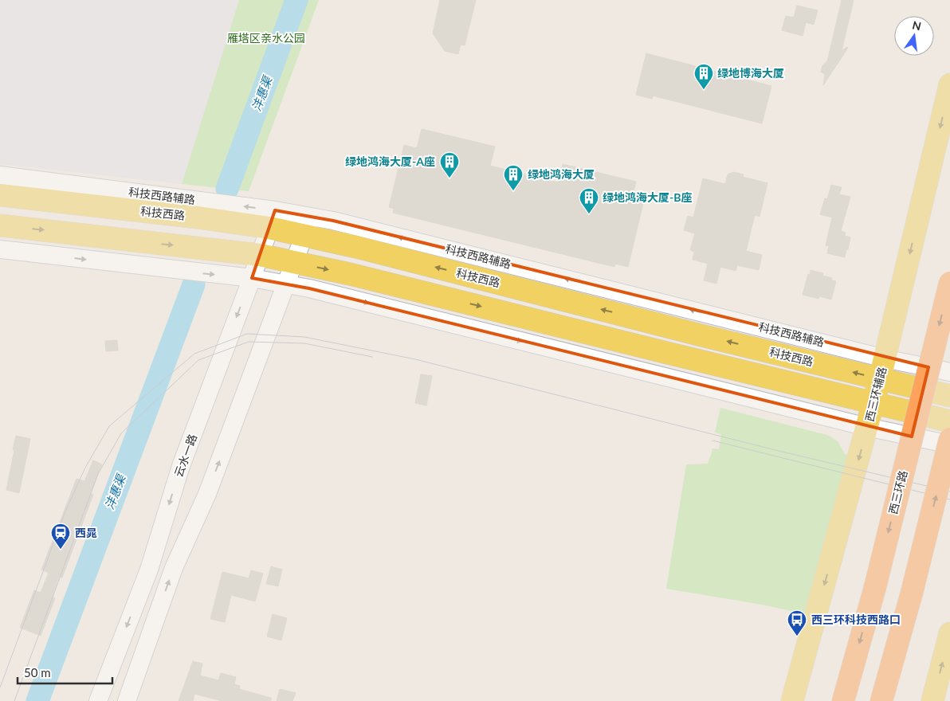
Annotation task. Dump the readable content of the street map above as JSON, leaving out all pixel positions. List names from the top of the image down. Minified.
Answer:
{"streets":{"highway":["西三环路"],"main road":["科技西路","西三环辅路"],"street":["科技西路辅路","云水一路"]},"crossings":[["科技西路辅路","科技西路"],["科技西路辅路","云水一路"],["科技西路","西三环辅路"],["科技西路","云水一路"]],"one_way":["西三环辅路"],"water":["沣惠渠"],"parks":["雁塔区亲水公园"],"places":{"building":["绿地博海大厦","绿地鸿海大厦-A座","绿地鸿海大厦","绿地鸿海大厦-B座"],"station":["西晁"],"bus stop":["西三环科技西路口"]},"scale_bar":"50 m","north":"top"}
